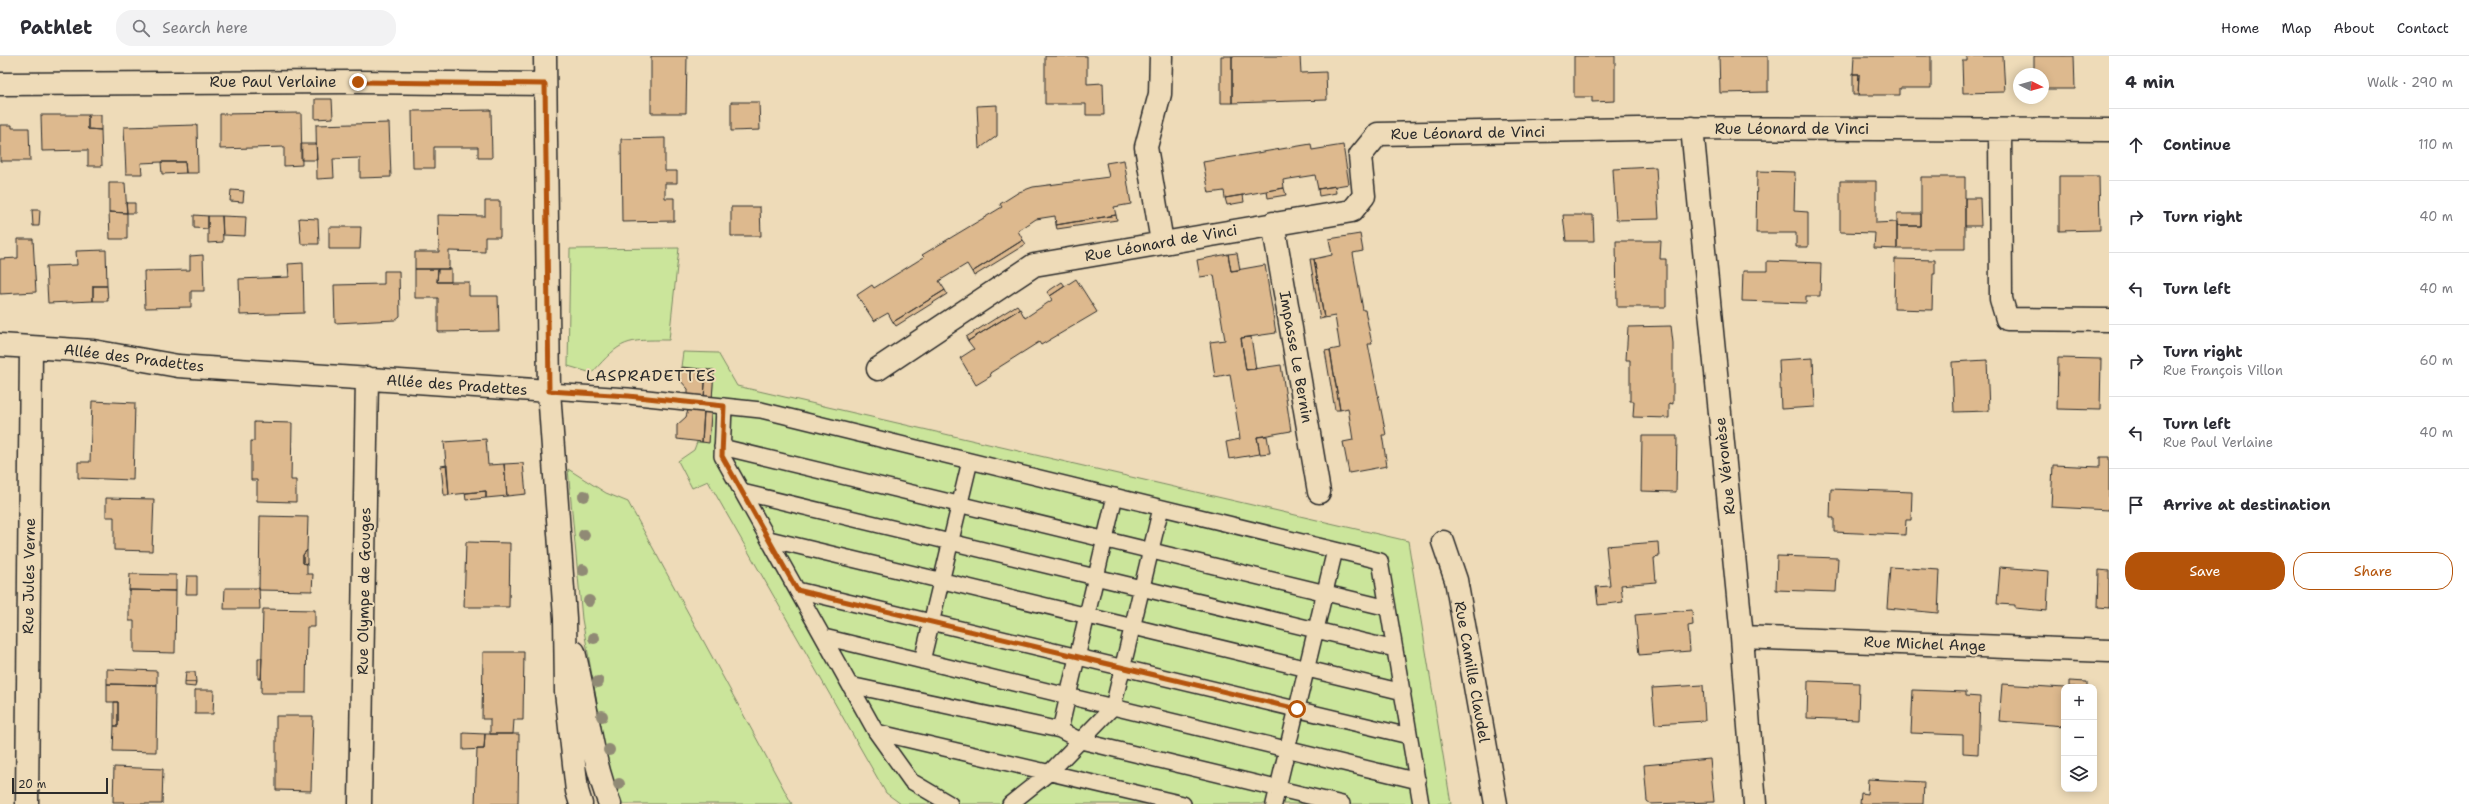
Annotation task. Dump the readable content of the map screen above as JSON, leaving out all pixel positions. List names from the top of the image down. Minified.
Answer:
{"streets":{"street":["Rue Paul Verlaine","Rue Léonard de Vinci","Impasse Le Bernin","Allée des Pradettes","Rue Véronèse","Rue Jules Verne","Rue Olympe de Gouges","Rue Michel Ange","Rue Camille Claudel"]},"crossings":[["Rue Léonard de Vinci","Impasse Le Bernin"],["Rue Léonard de Vinci","Rue Véronèse"],["Allée des Pradettes","Rue Jules Verne"],["Allée des Pradettes","Rue Olympe de Gouges"],["Rue Véronèse","Rue Michel Ange"]],"districts":["LASPRADETTES"],"scale_bar":"20 m","north":"right","page":{"header":"Pathlet","search":"Search here","nav":["Home","Map","About","Contact"],"heading":["4 min","Walk · 290 m"],"list":[["Continue","110 m"],["Turn right","40 m"],["Turn left","40 m"],["Turn right","Rue François Villon","60 m"],["Turn left","Rue Paul Verlaine","40 m"],"Arrive at destination"],"buttons":["Save","Share"],"map_buttons":["+","−"],"scale":"20 m"}}
